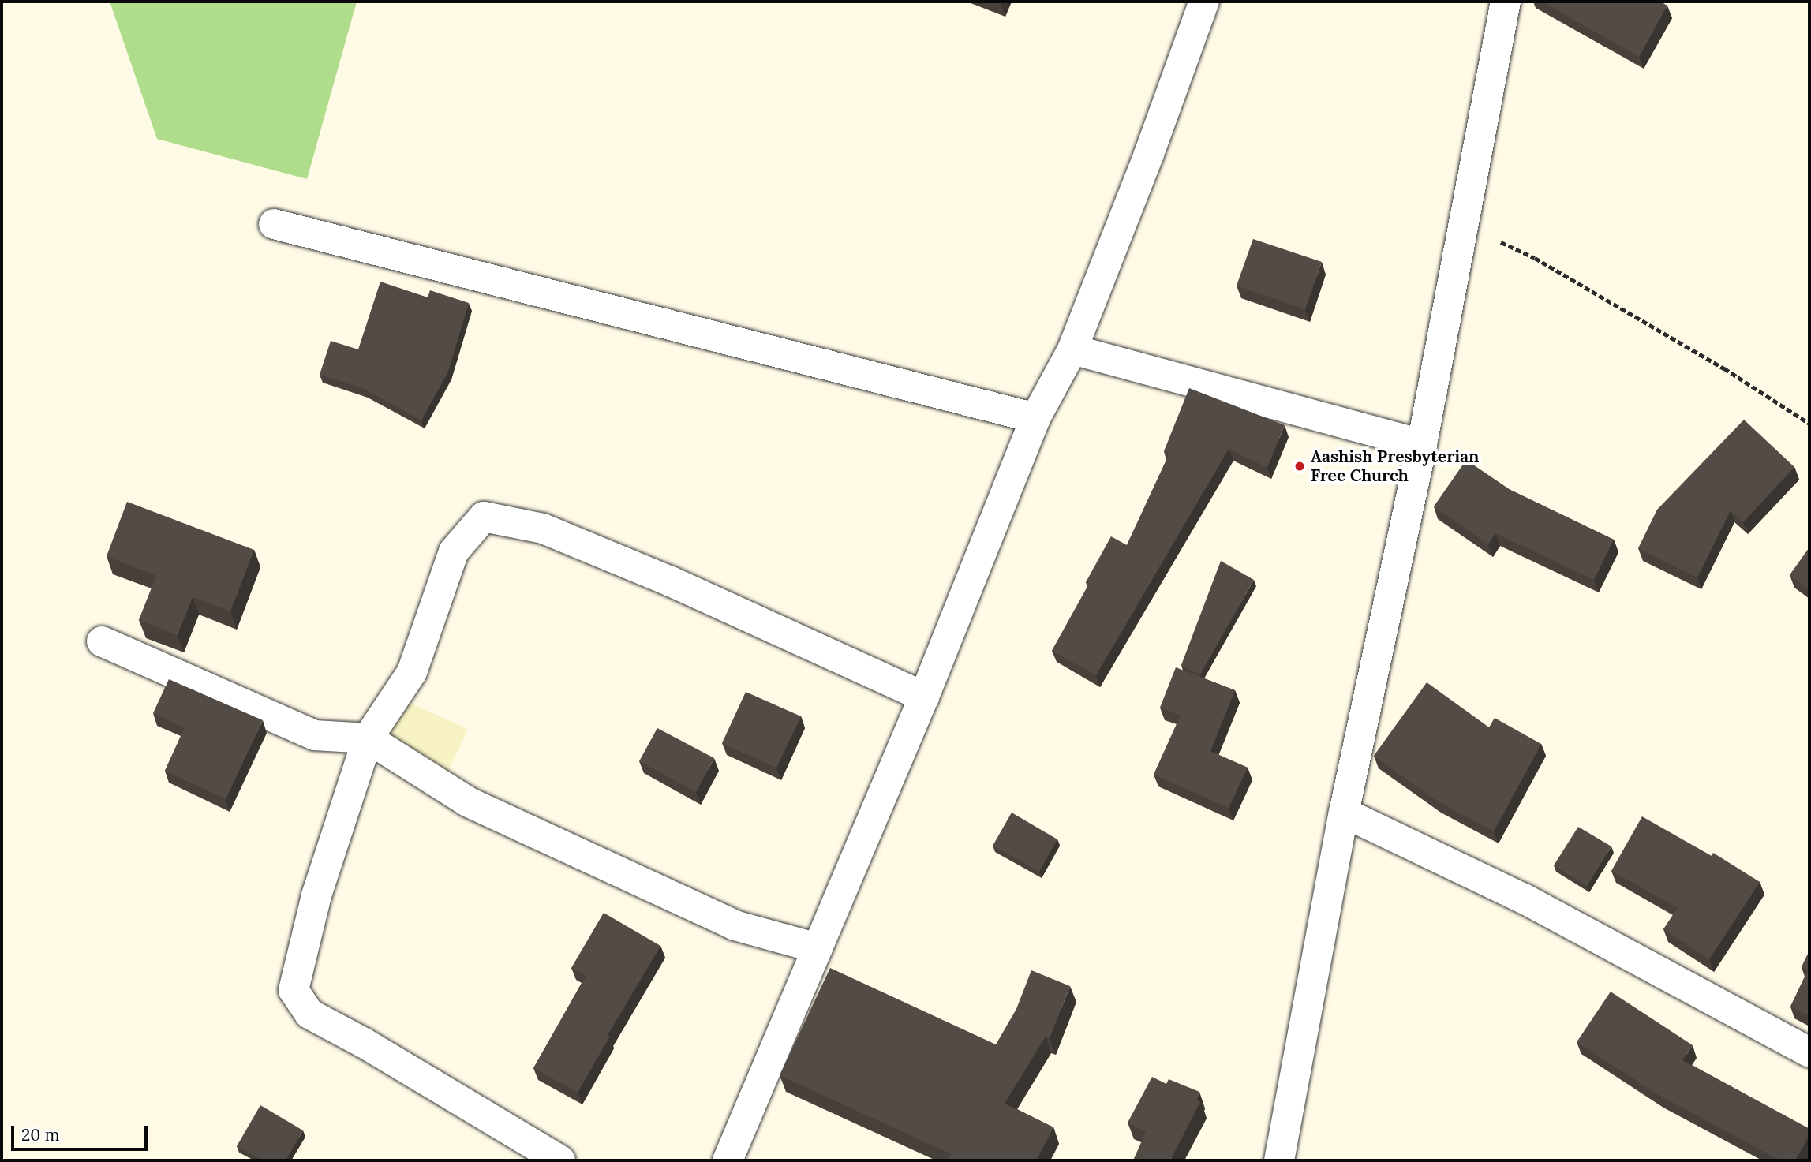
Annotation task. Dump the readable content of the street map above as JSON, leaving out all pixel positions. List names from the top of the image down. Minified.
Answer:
{"places":["Aashish Presbyterian Free Church"],"scale_bar":"20 m"}
